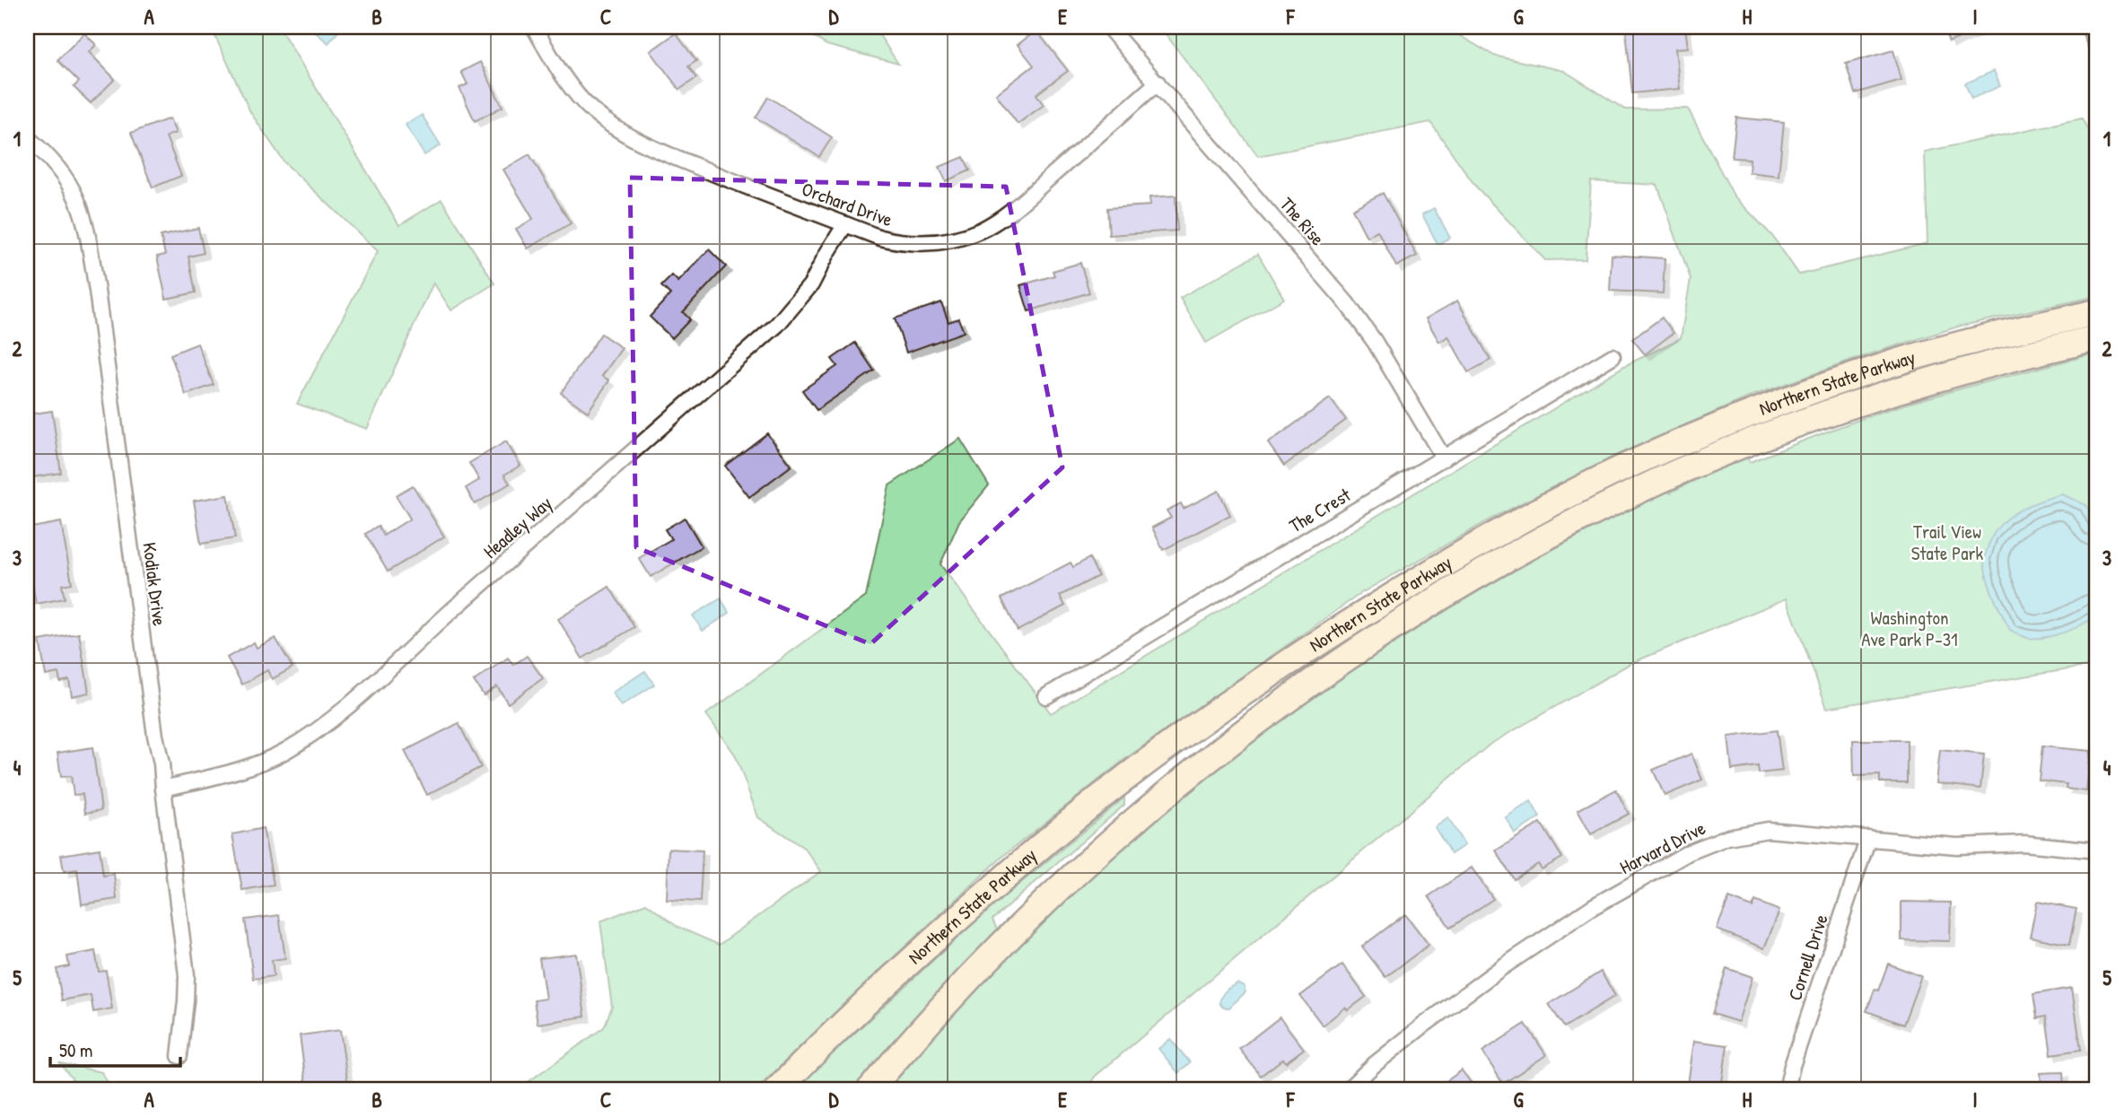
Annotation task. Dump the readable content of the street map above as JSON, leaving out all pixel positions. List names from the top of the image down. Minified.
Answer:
{"streets":{"highway":["Northern State Parkway"],"street":["Orchard Drive","The Rise","The Crest","Headley Way","Kodiak Drive","Harvard Drive","Cornell Drive"]},"crossings":[["Orchard Drive","The Rise"],["Orchard Drive","Headley Way"],["The Rise","The Crest"],["Headley Way","Kodiak Drive"],["Harvard Drive","Cornell Drive"]],"parks":["Trail View State Park","Washington Ave Park P-31"],"scale_bar":"50 m","grid":{"columns":["A","B","C","D","E","F","G","H","I"],"rows":["1","2","3","4","5"]}}
